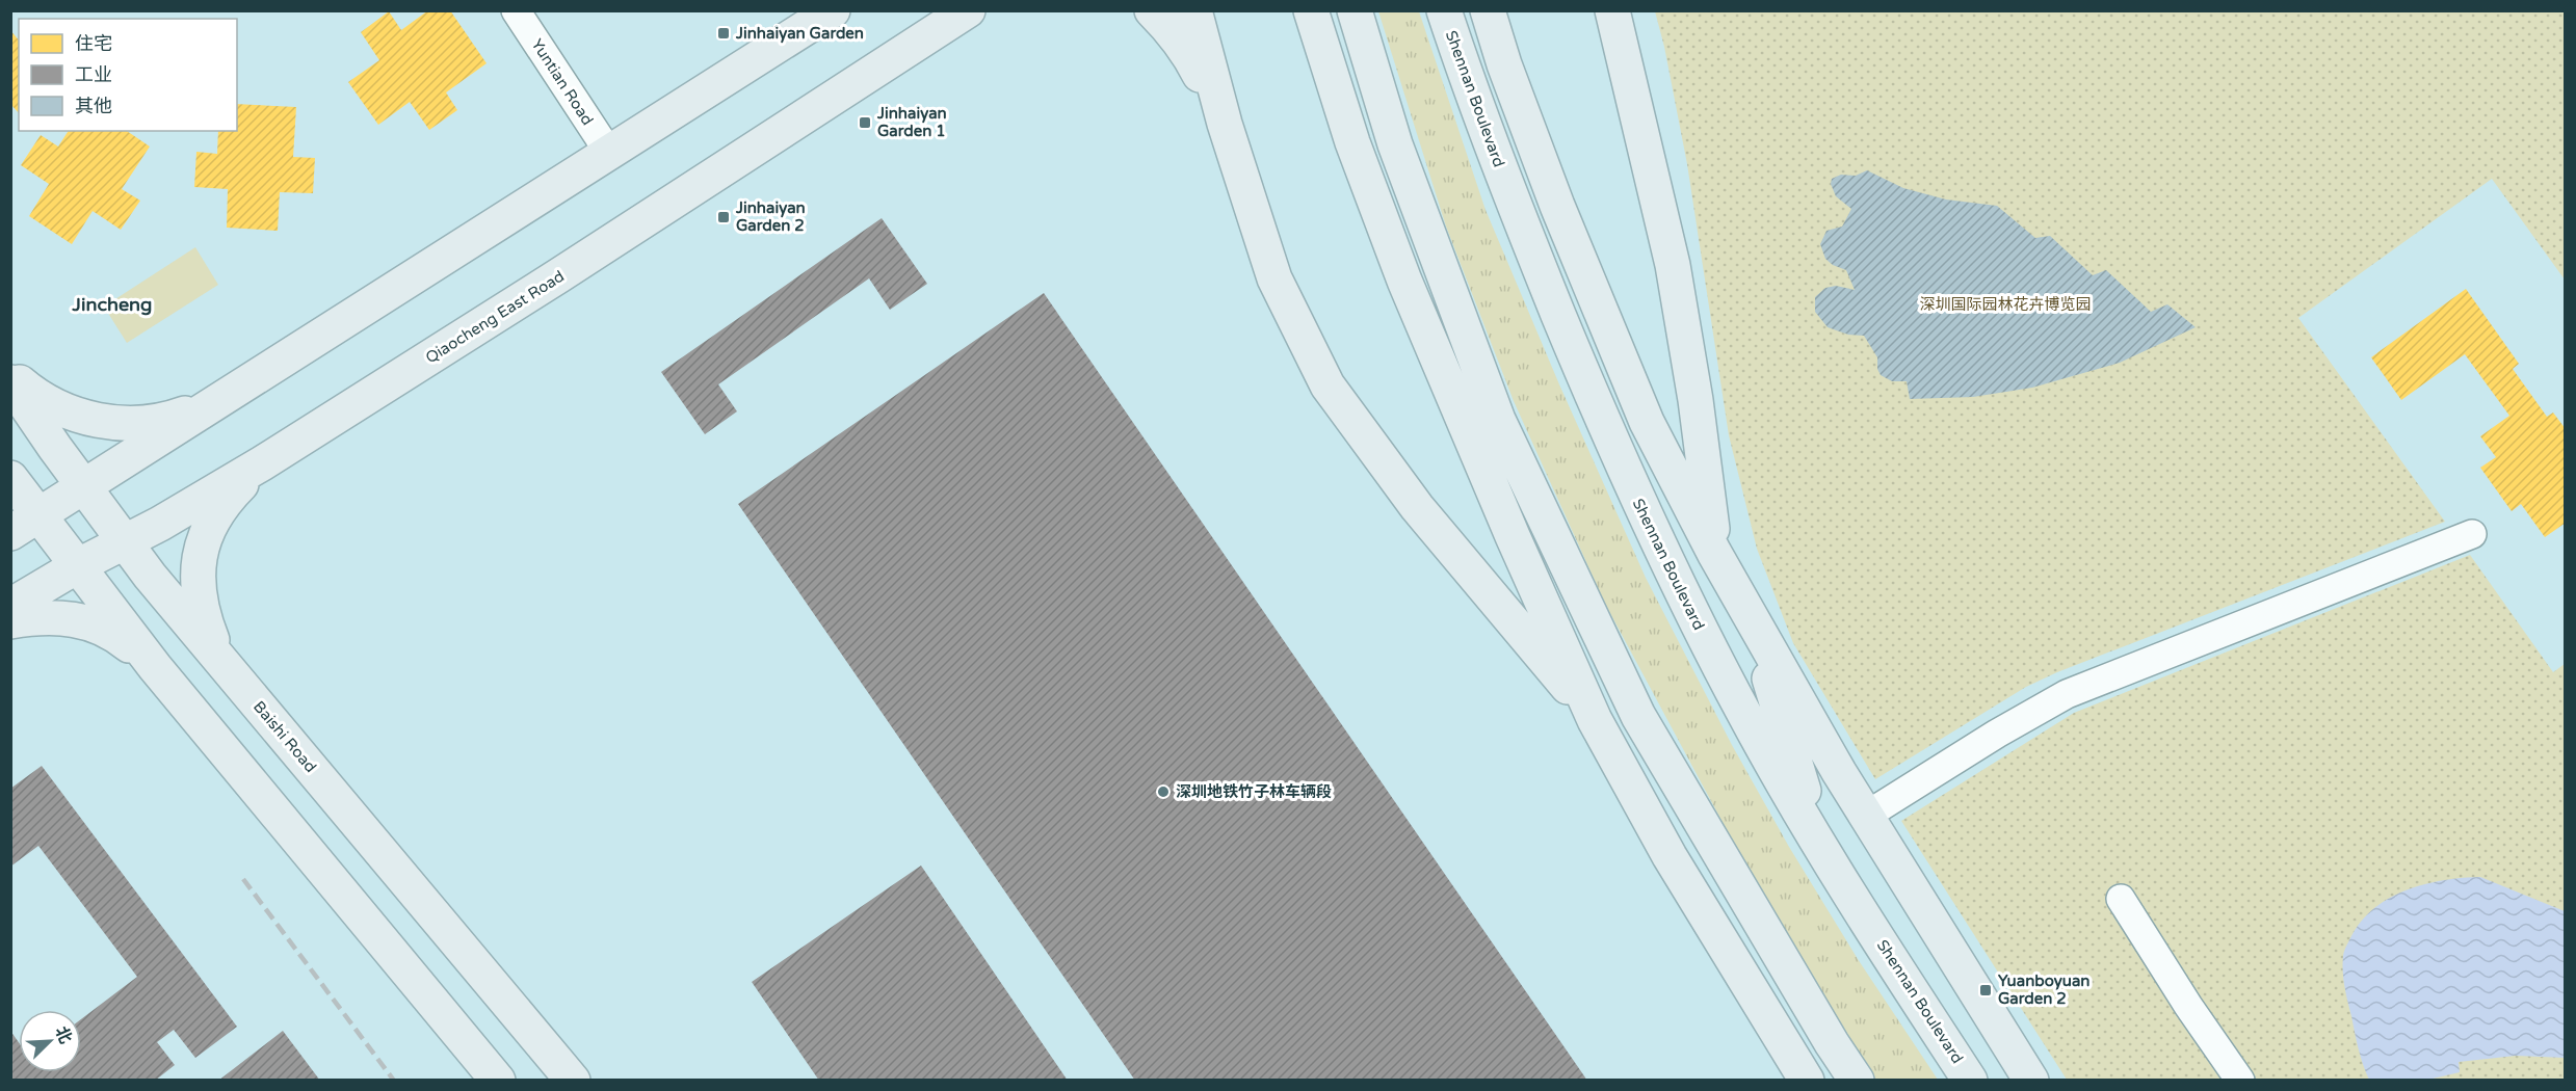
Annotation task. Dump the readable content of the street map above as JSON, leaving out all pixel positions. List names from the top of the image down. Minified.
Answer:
{"streets":{"main road":["Shennan Boulevard","Qiaocheng East Road","Baishi Road"],"street":["Yuntian Road"]},"crossings":[["Qiaocheng East Road","Baishi Road"]],"districts":["Jincheng"],"parks":["深圳国际园林花卉博览园"],"places":{"transit":["Jinhaiyan Garden","Jinhaiyan Garden 1","Jinhaiyan Garden 2","Yuanboyuan Garden 2"],"other":["深圳地铁竹子林车辆段"]},"legend":["住宅","工业","其他"],"north":"top right"}
